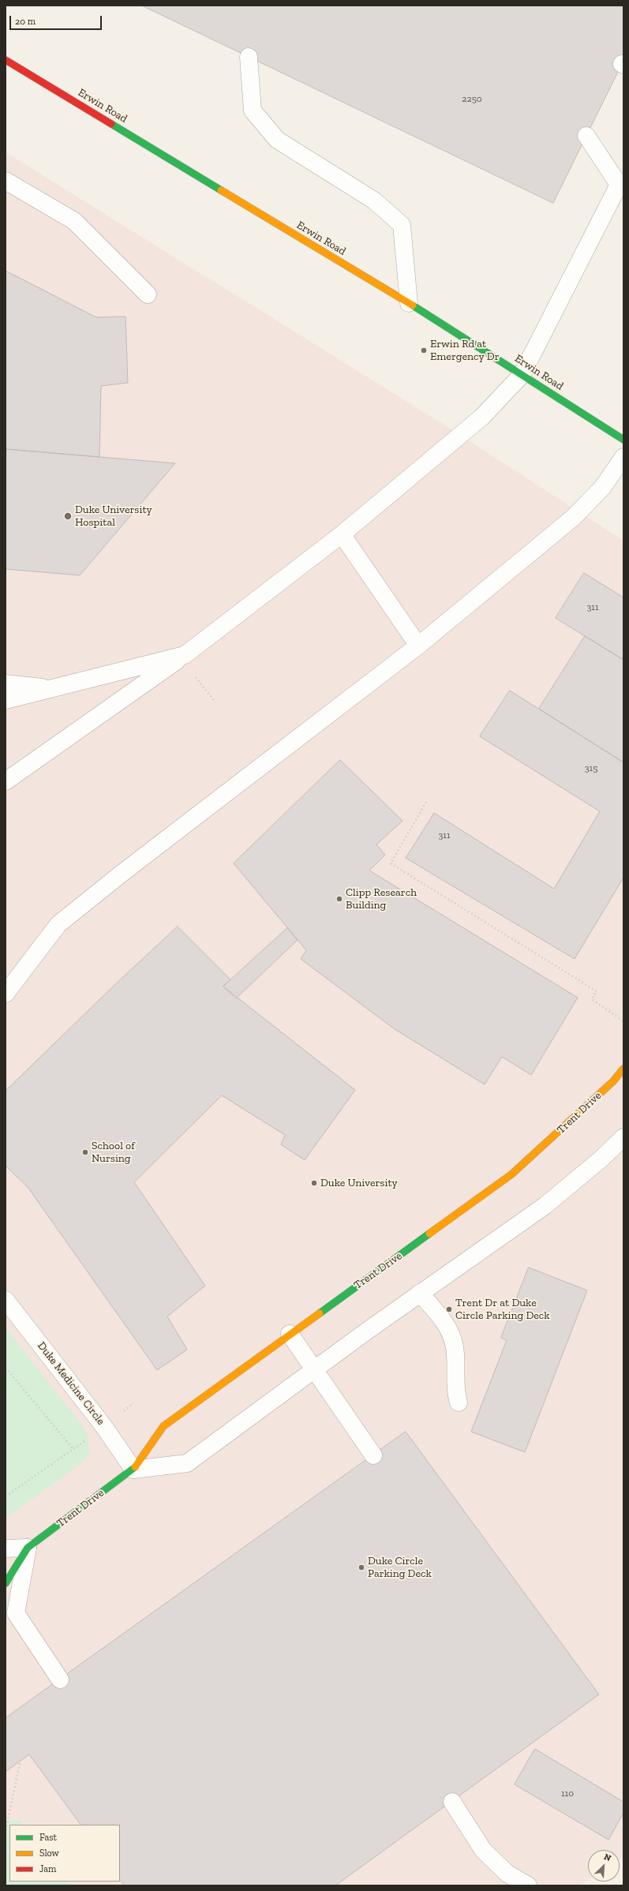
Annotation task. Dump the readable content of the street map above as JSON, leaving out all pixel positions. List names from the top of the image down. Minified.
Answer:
{"streets":{"street":["Erwin Road","Trent Drive","Duke Medicine Circle"]},"crossings":[["Trent Drive","Duke Medicine Circle"]],"places":["Erwin Rd at Emergency Dr","Duke University Hospital","Clipp Research Building","School of Nursing","Duke University","Trent Dr at Duke Circle Parking Deck","Duke Circle Parking Deck"],"house_numbers":["2250","311","315","311","110"],"legend":["Fast","Slow","Jam"],"scale_bar":"20 m","north":"top right"}
